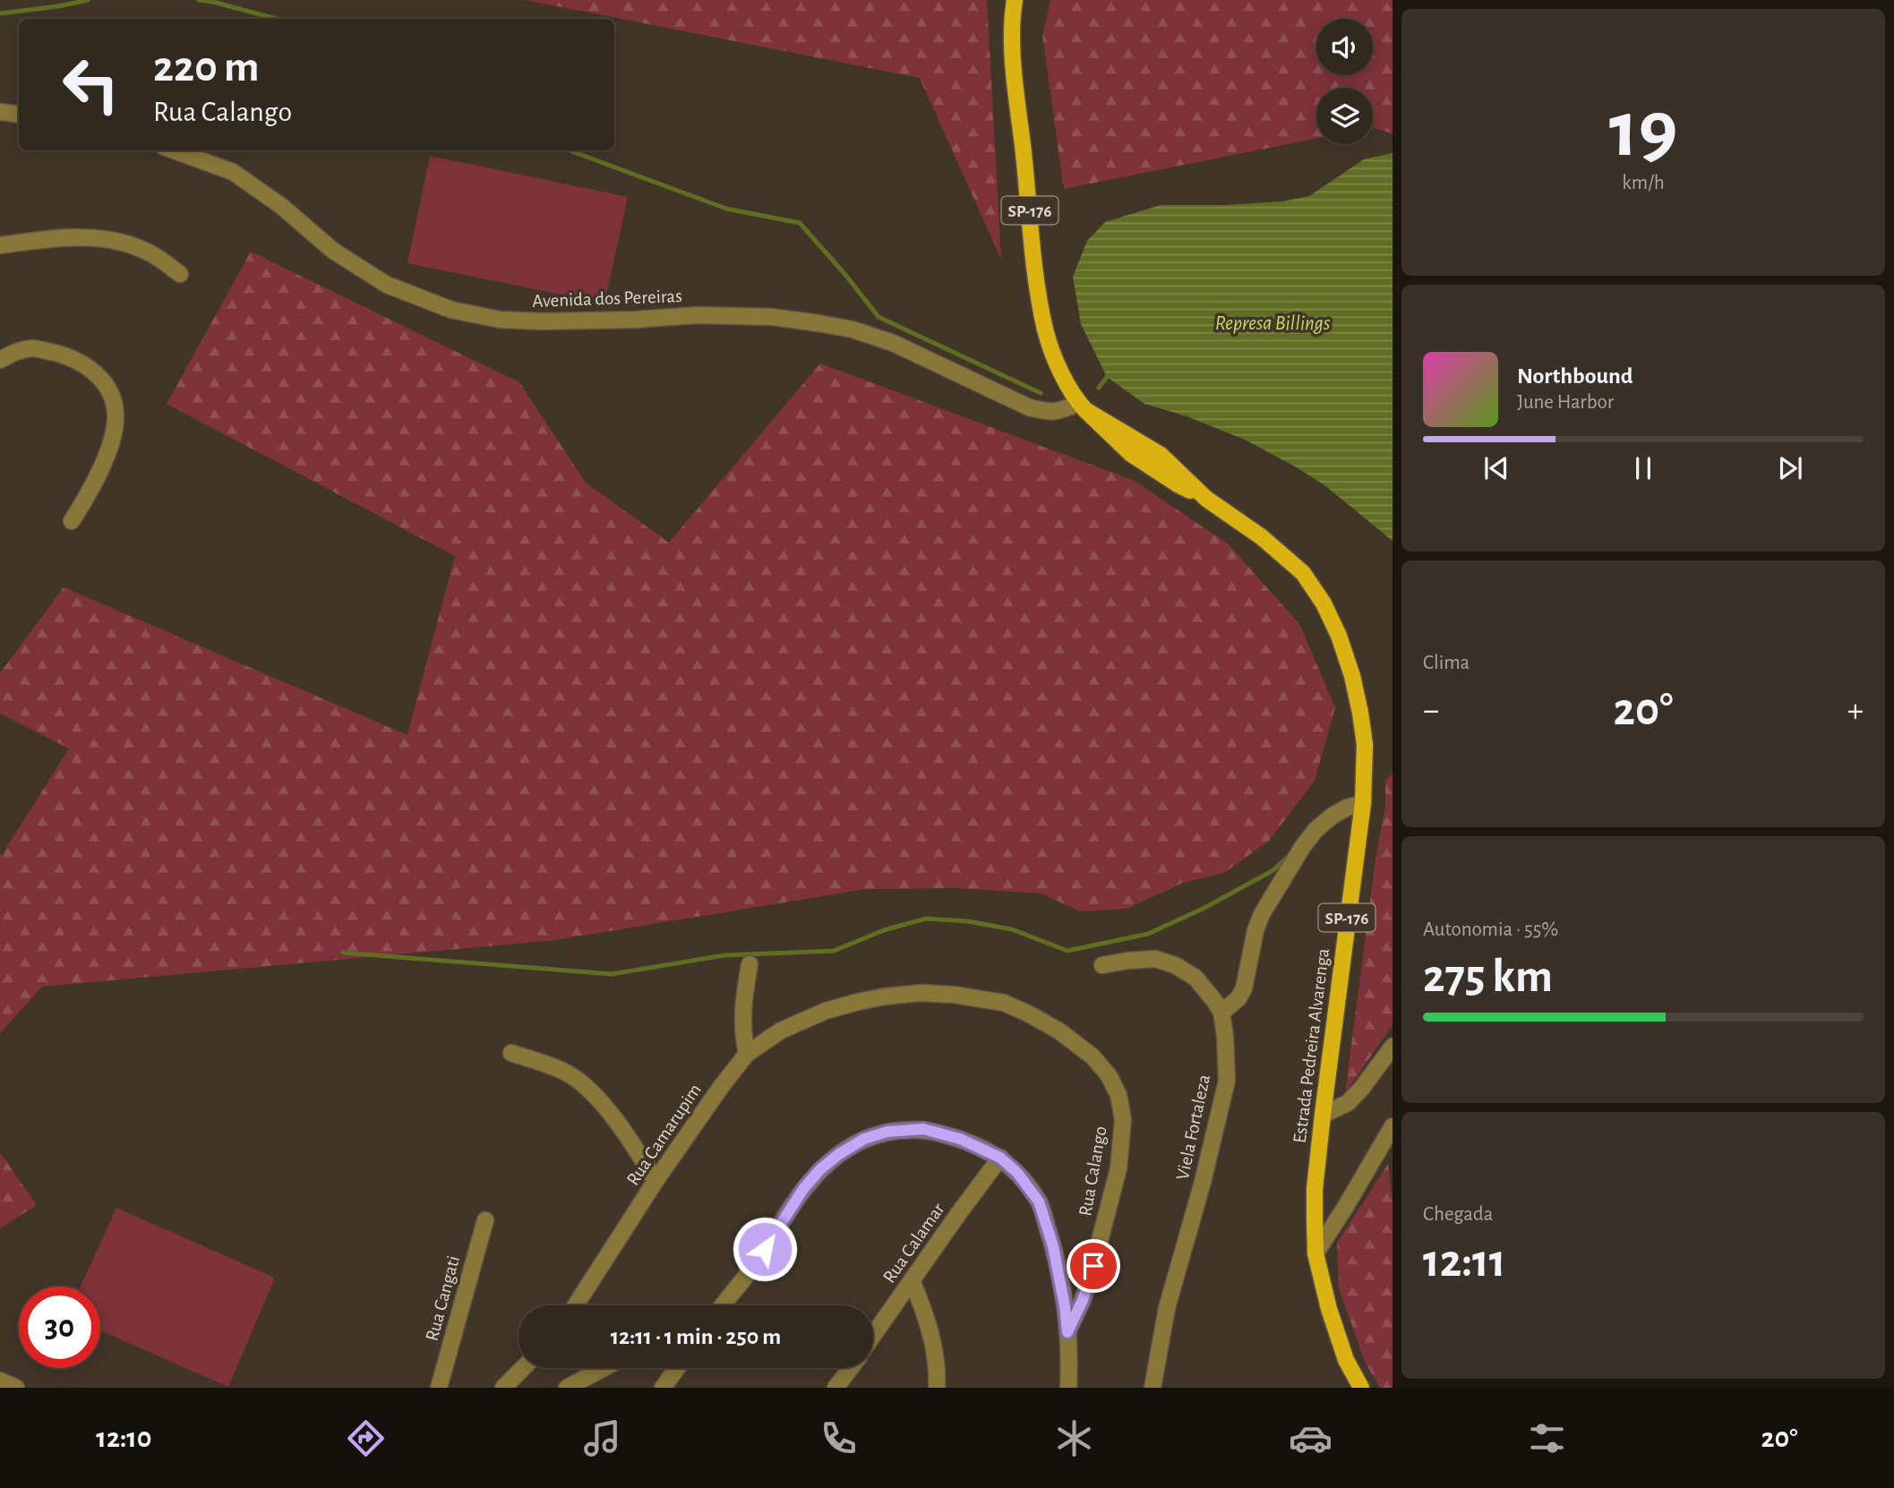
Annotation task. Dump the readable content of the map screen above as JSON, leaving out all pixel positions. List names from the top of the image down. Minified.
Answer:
{"streets":{"main road":["SP-176","Estrada Pedreira Alvarenga"],"street":["Avenida dos Pereiras","Viela Fortaleza","Rua Camarupim","Rua Calango","Rua Calamar","Rua Cangati"]},"crossings":[["Avenida dos Pereiras","Estrada Pedreira Alvarenga"],["Rua Camarupim","Rua Calango"]],"water":["Represa Billings"],"page":{"tile":[["19","km/h"],"Clima",["Autonomia · 55%","275 km"],["Chegada","12:11"]],"turn":["220 m","Rua Calango"],"song":["Northbound","June Harbor"],"heat":["−","20°","+"],"limit":"30","trip":"12:11 · 1 min · 250 m","tabs":["12:10","20°"]}}
